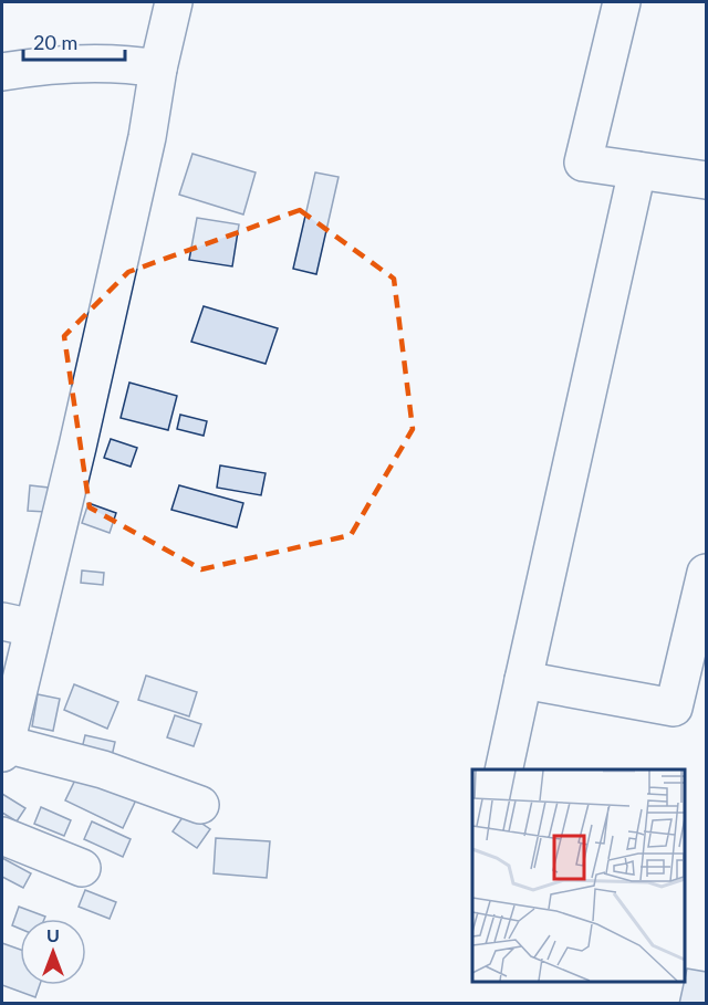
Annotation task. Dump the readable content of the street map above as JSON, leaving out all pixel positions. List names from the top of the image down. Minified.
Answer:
{"scale_bar":"20 m","north":"top"}
